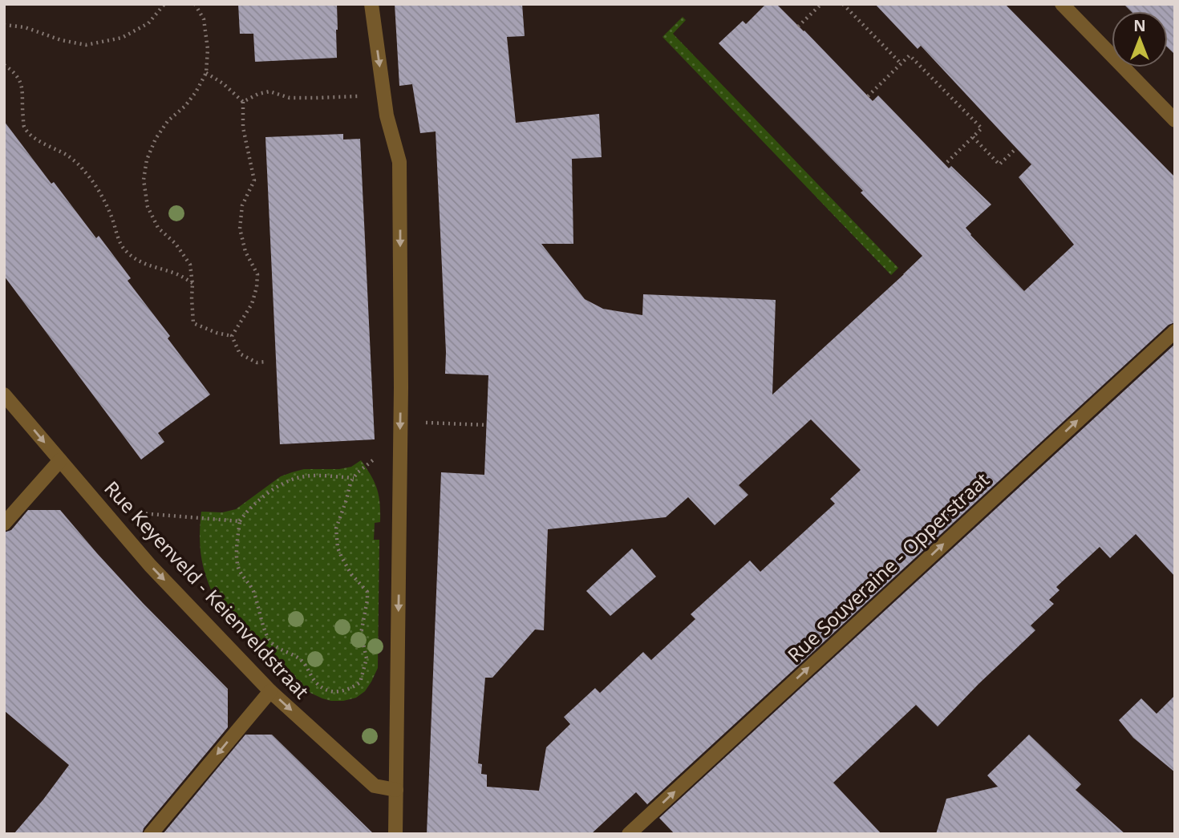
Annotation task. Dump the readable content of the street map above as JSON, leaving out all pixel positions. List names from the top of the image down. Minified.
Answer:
{"streets":{"street":["Rue Souveraine - Opperstraat","Rue Keyenveld - Keienveldstraat"]},"one_way":["Rue Souveraine - Opperstraat","Rue Keyenveld - Keienveldstraat"],"north":"top"}
